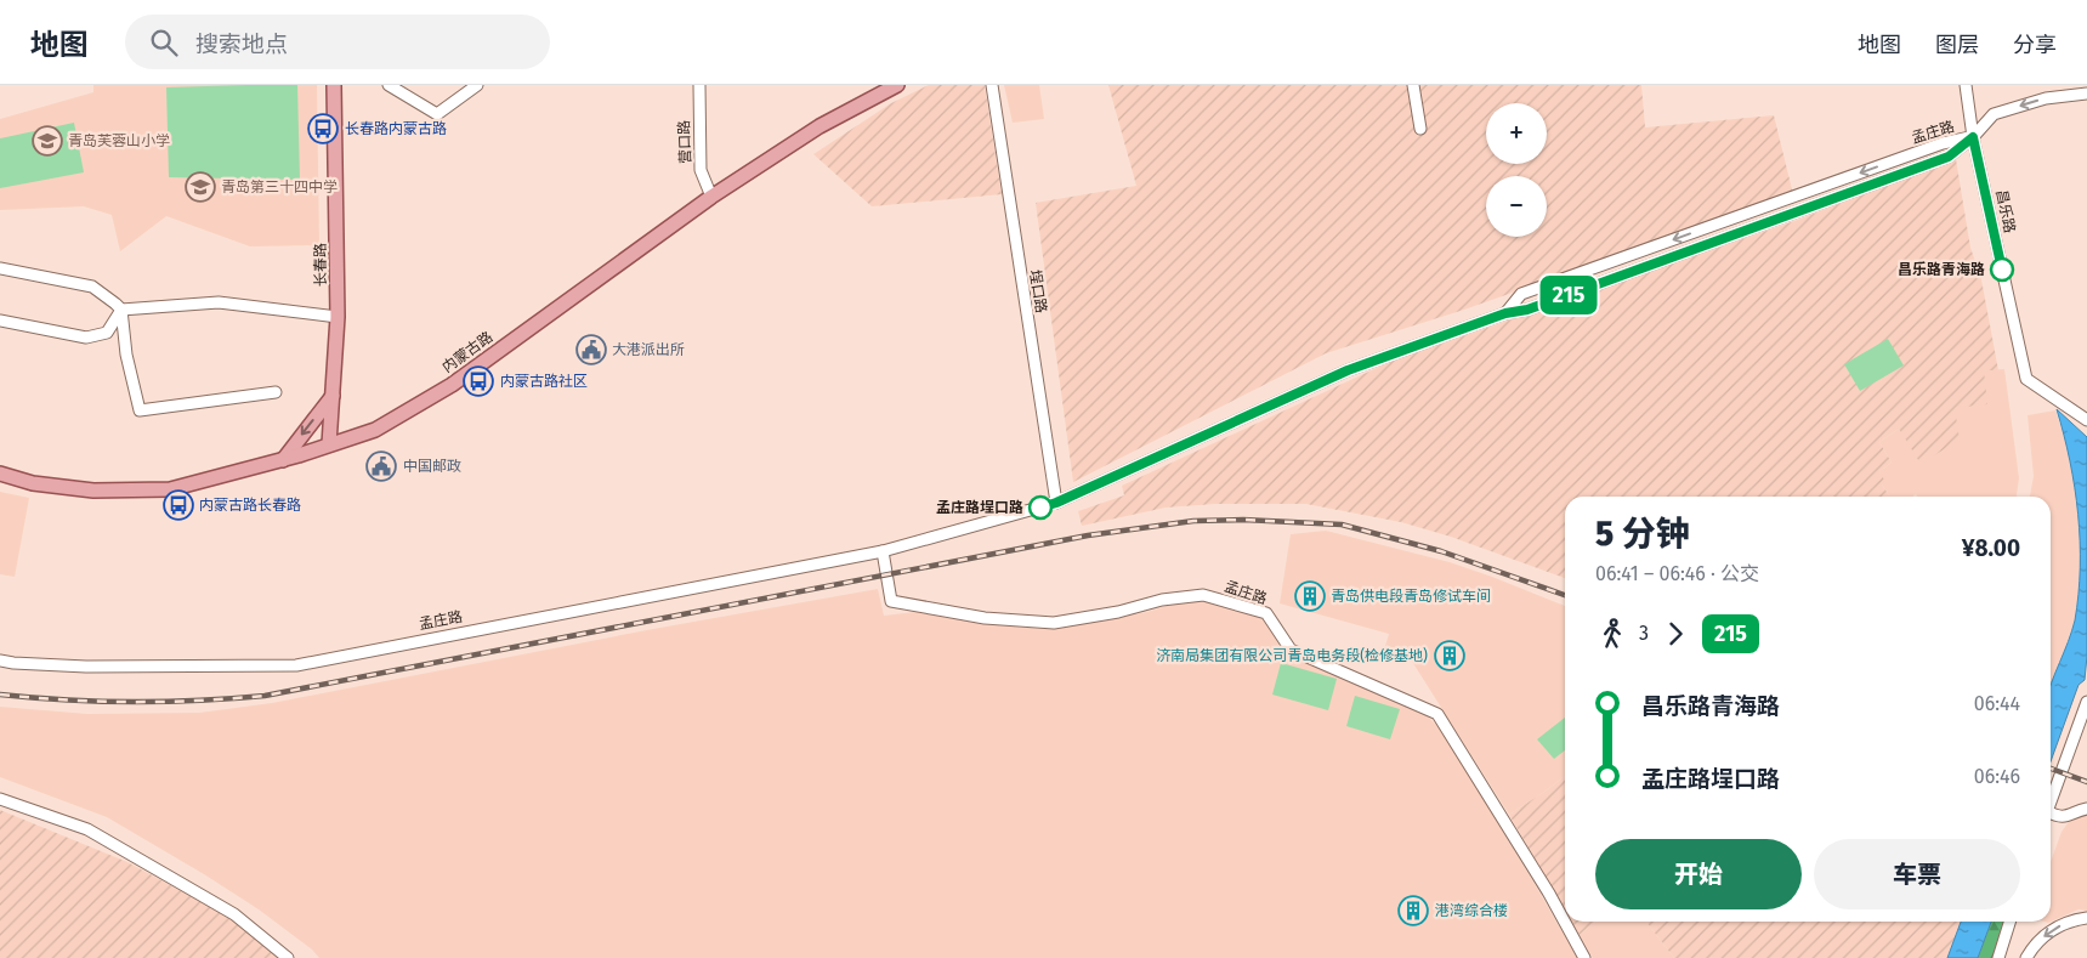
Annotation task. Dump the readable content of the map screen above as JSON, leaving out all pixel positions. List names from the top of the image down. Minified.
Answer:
{"streets":{"main road":["长春路","内蒙古路"],"street":["孟庄路","营口路","昌乐路","埕口路"]},"crossings":[["孟庄路","昌乐路"],["孟庄路","埕口路"],["营口路","内蒙古路"],["长春路","内蒙古路"]],"places":{"bus stop":["长春路内蒙古路","内蒙古路社区","内蒙古路长春路"],"school or university":["青岛芙蓉山小学","青岛第三十四中学"],"other":["昌乐路青海路","孟庄路埕口路"],"public building":["大港派出所","中国邮政"],"building":["青岛供电段青岛修试车间","济南局集团有限公司青岛电务段(检修基地)","港湾综合楼"]},"lines":["bus line 215"],"page":{"header":"地图","search":"搜索地点","nav":["地图","图层","分享"],"on_map":"215","map_buttons":["+","−"],"heading":["5 分钟","06:41 – 06:46 · 公交","¥8.00"],"legs":["3","215"],"list":[{"name":"昌乐路青海路","value":"06:44"},{"name":"孟庄路埕口路","value":"06:46"}],"buttons":["开始","车票"]}}
